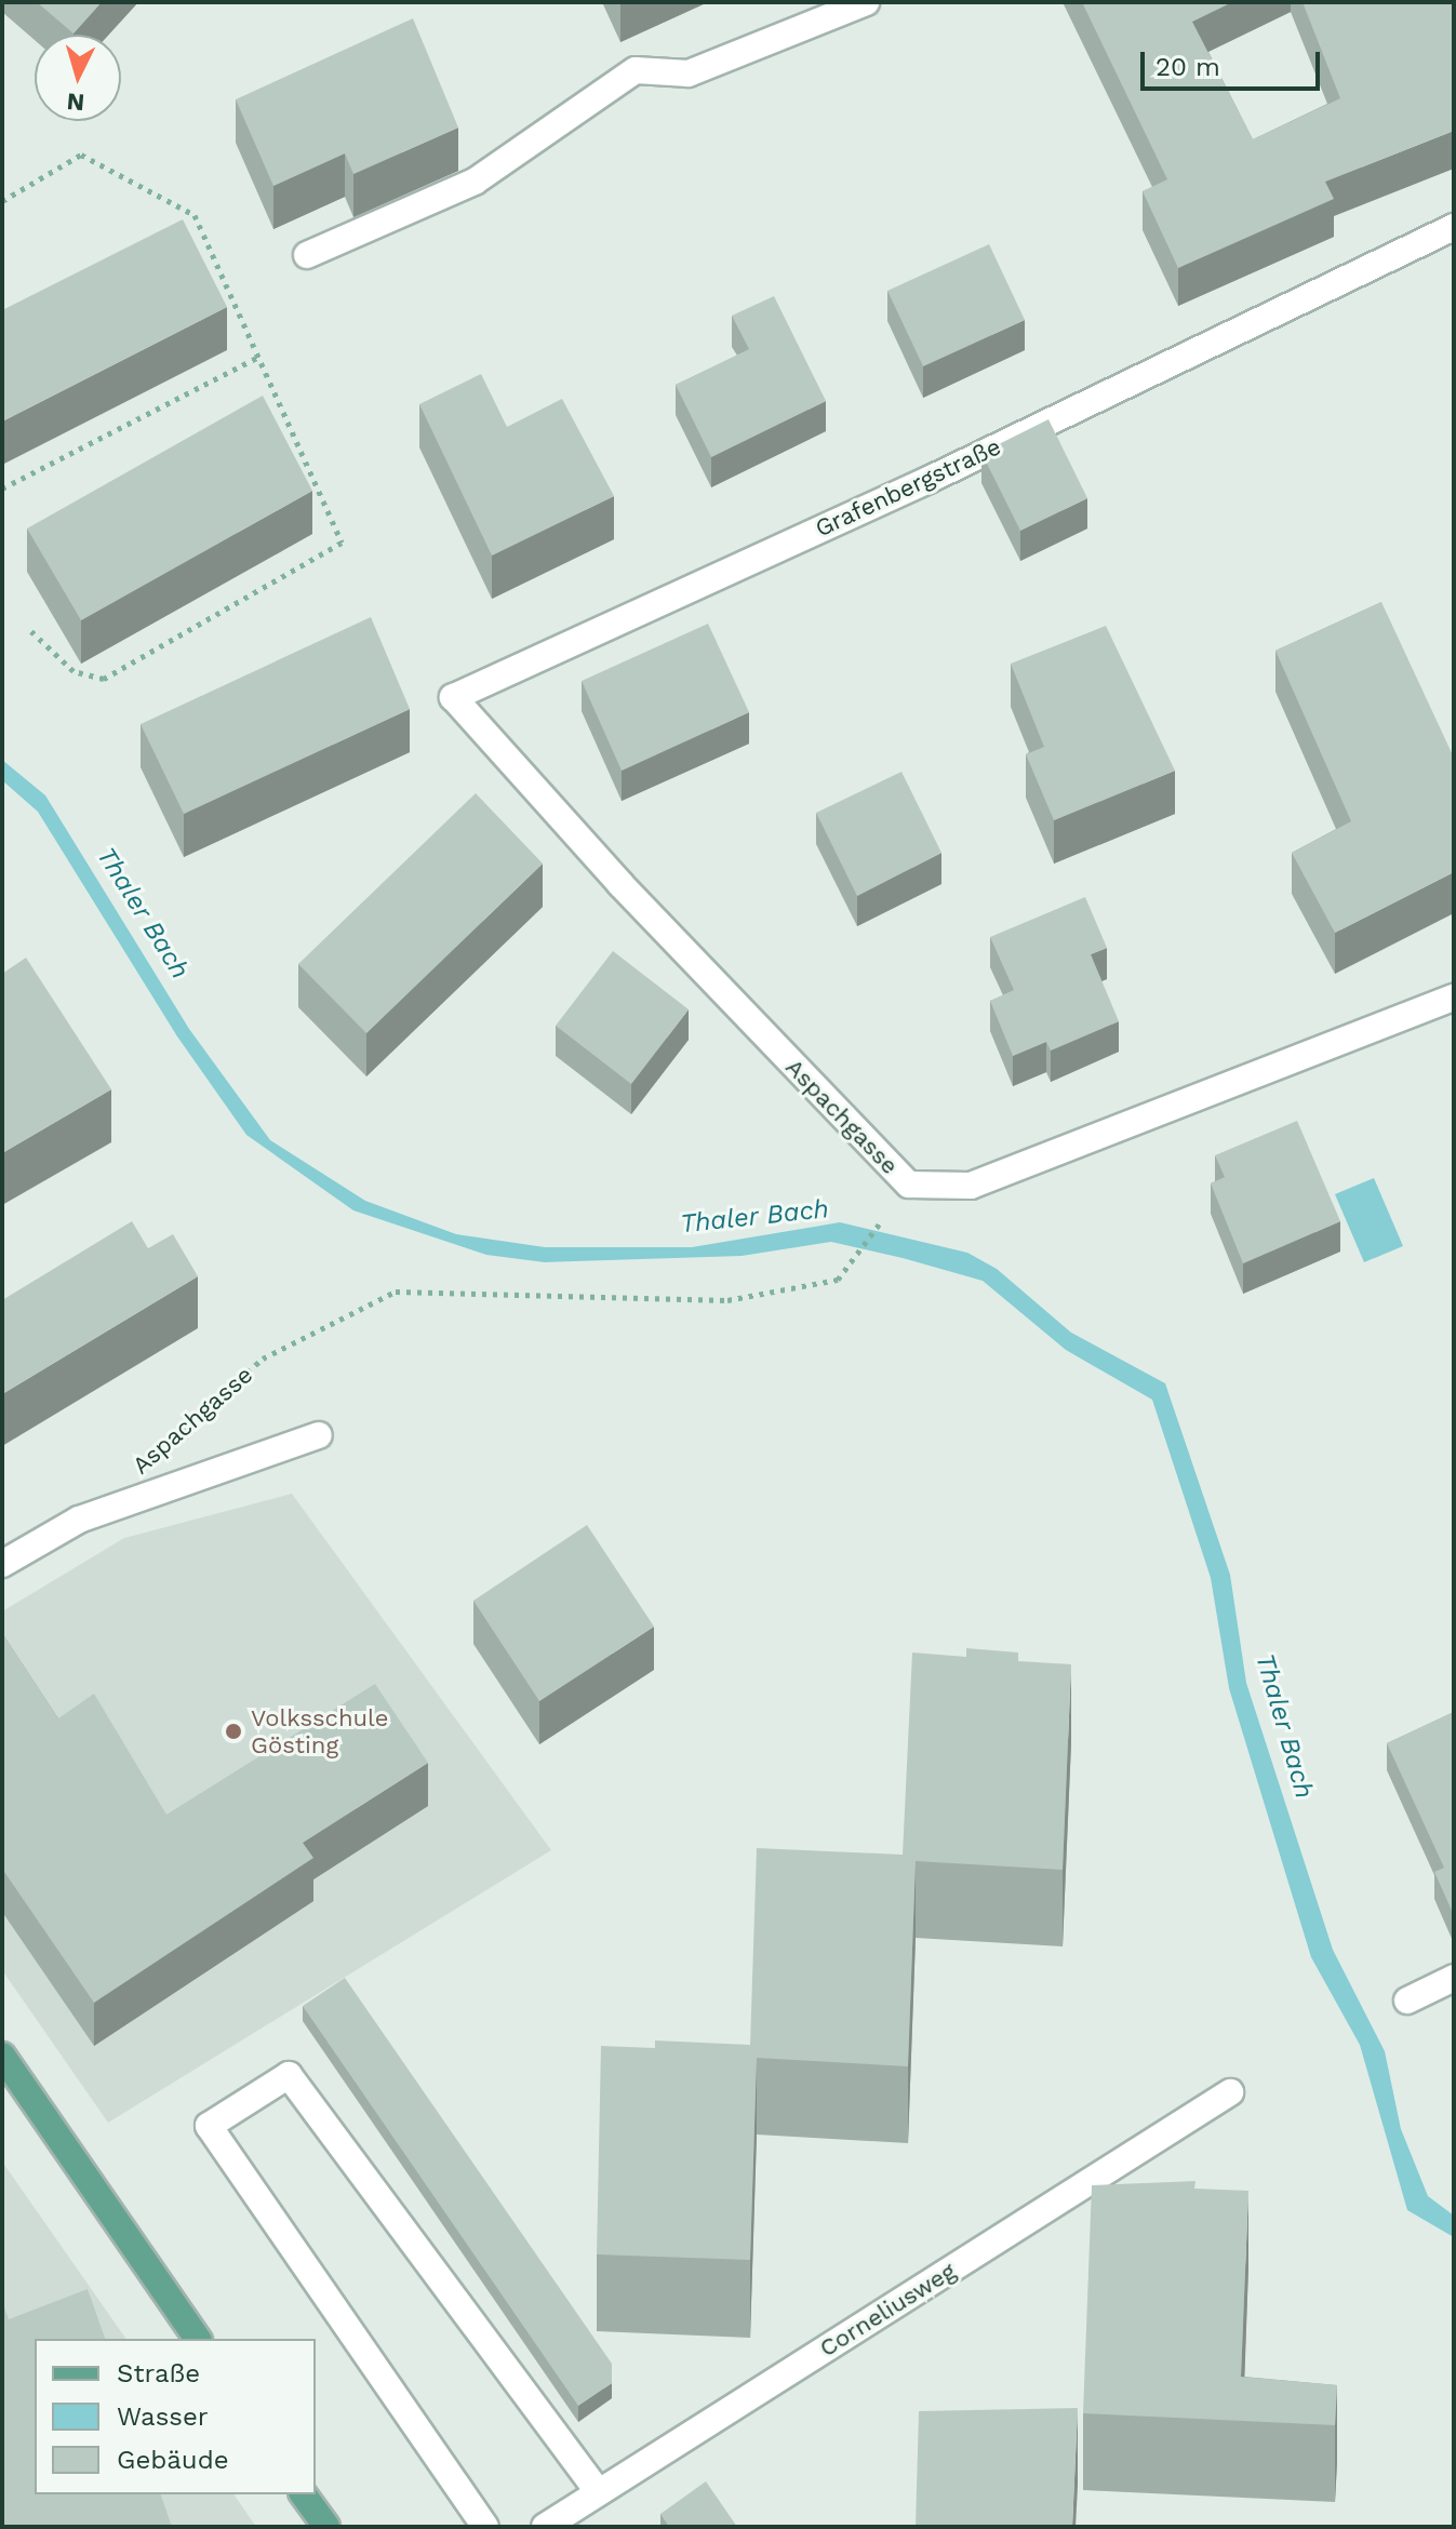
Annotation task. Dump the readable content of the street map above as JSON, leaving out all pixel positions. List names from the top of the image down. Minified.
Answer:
{"streets":{"street":["Grafenbergstraße","Aspachgasse","Corneliusweg"]},"crossings":[["Grafenbergstraße","Aspachgasse"]],"water":["Thaler Bach"],"places":["Volksschule Gösting"],"legend":["Straße","Wasser","Gebäude"],"scale_bar":"20 m","north":"bottom"}
